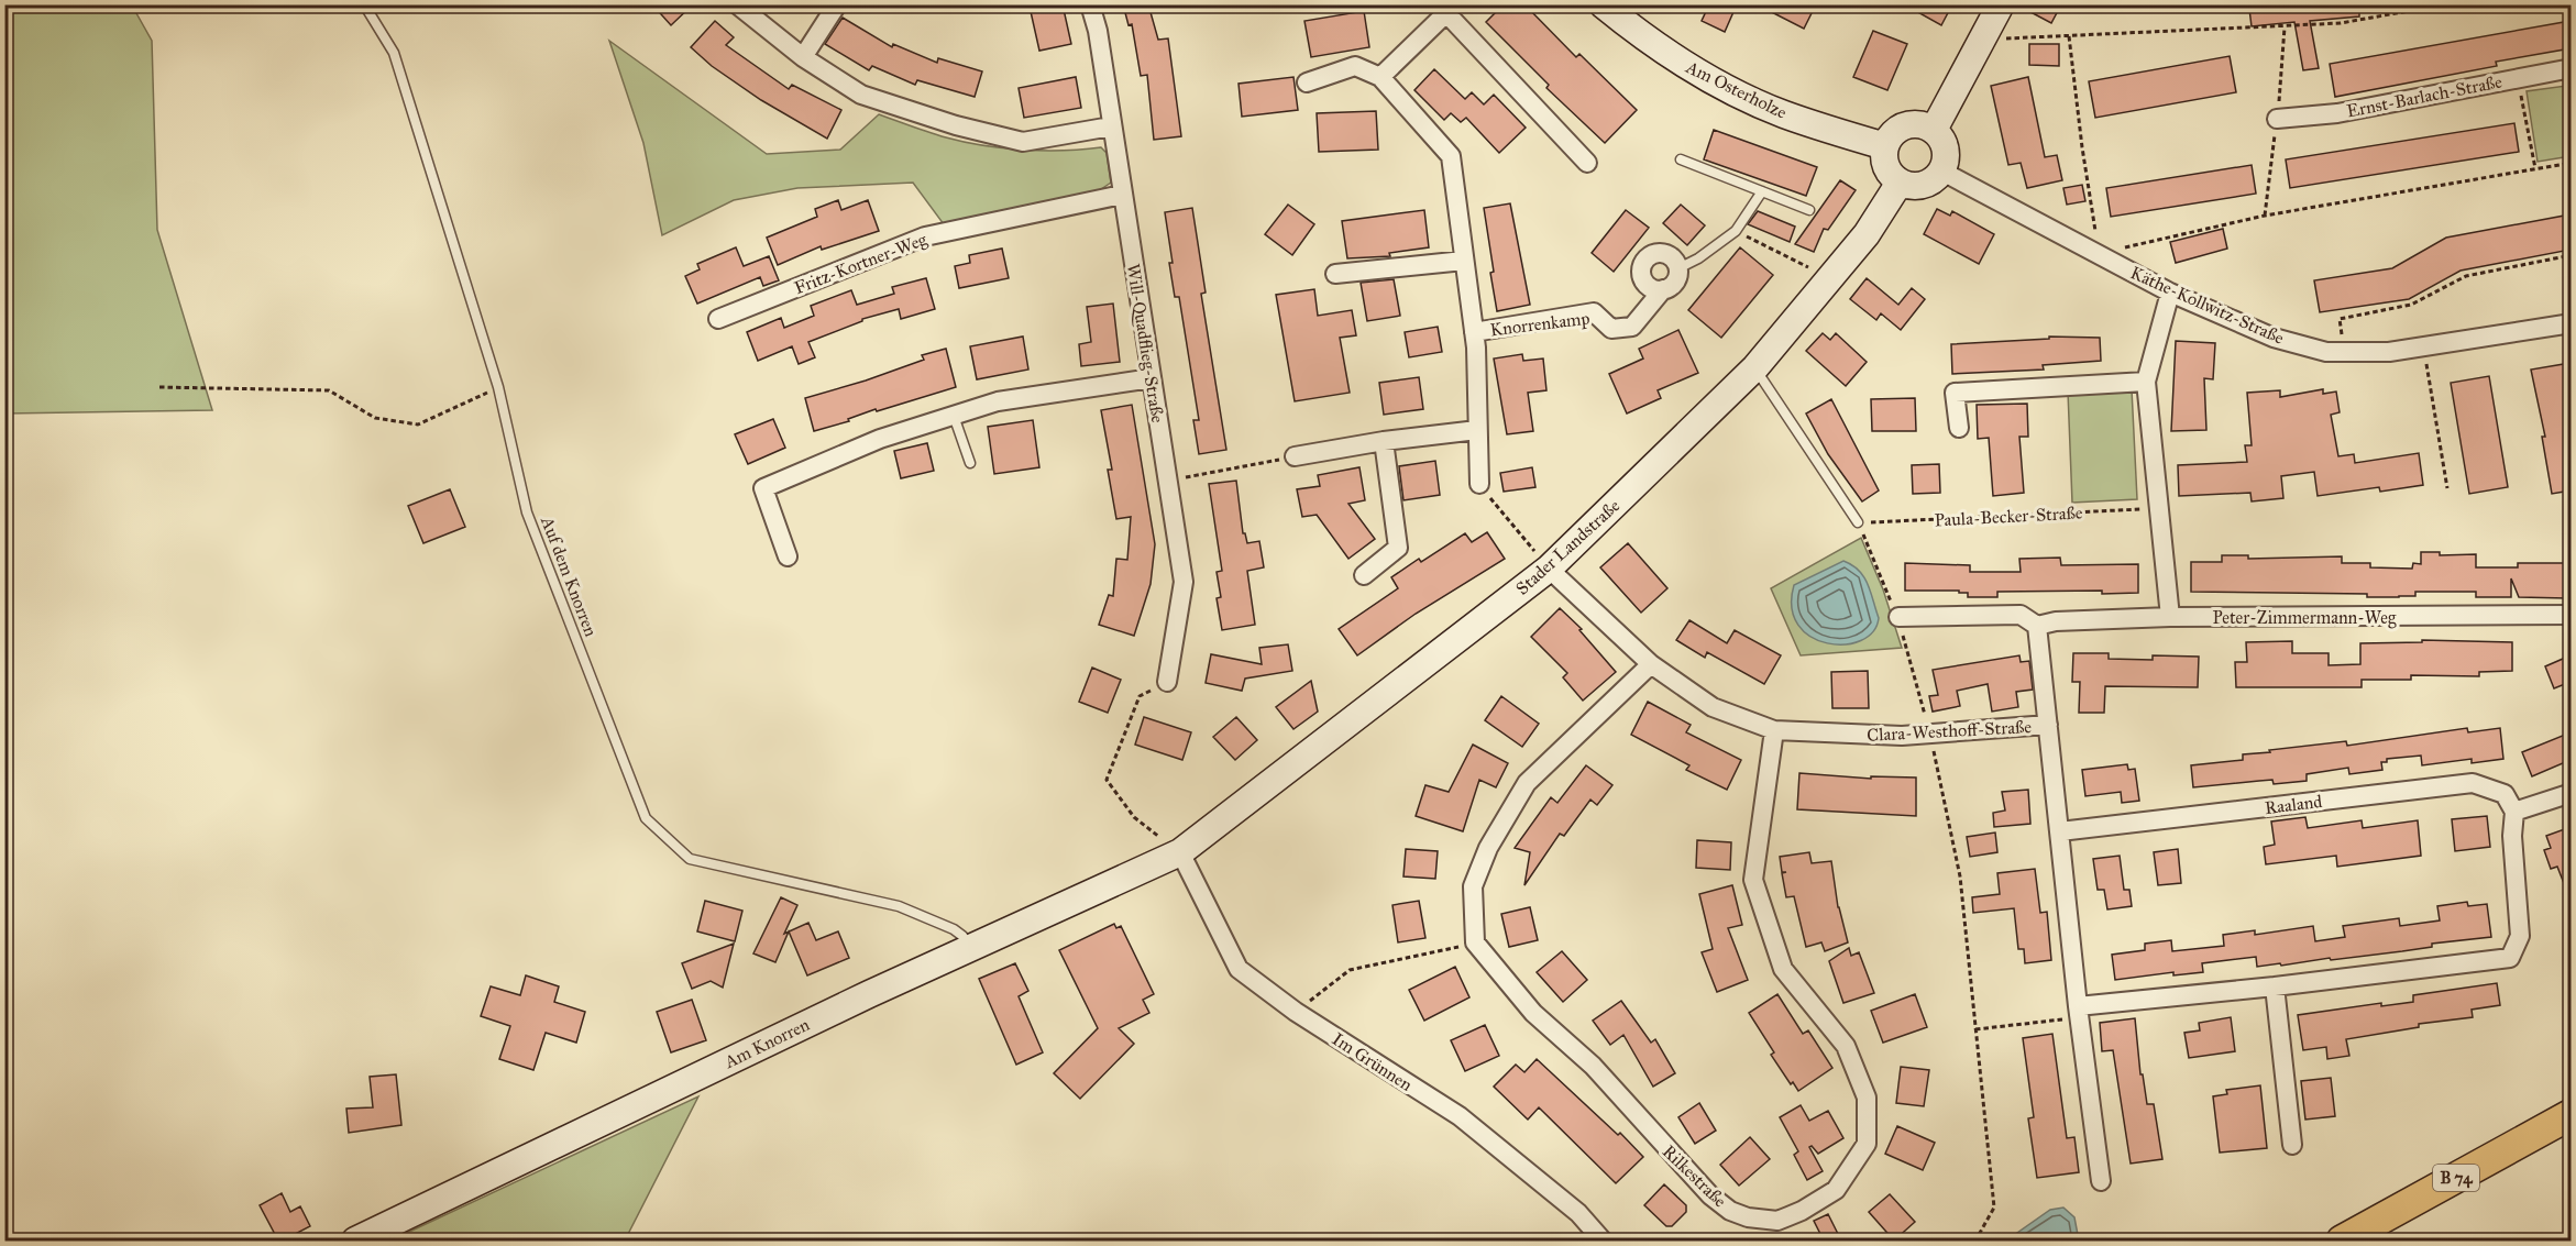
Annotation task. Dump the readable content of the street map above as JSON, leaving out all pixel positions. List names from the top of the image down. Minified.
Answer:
{"streets":{"main road":["B 74"],"street":["Am Osterholze","Ernst-Barlach-Straße","Fritz-Kortner-Weg","Käthe-Kollwitz-Straße","Knorrenkamp","Will-Quadflieg-Straße","Stader Landstraße","Peter-Zimmermann-Weg","Clara-Westhoff-Straße","Raaland","Am Knorren","Im Grünnen","Rilkestraße"],"lane":["Auf dem Knorren"],"path":["Paula-Becker-Straße"]},"crossings":[["Am Osterholze","Käthe-Kollwitz-Straße"],["Am Osterholze","Stader Landstraße"],["Fritz-Kortner-Weg","Will-Quadflieg-Straße"],["Käthe-Kollwitz-Straße","Stader Landstraße"],["Stader Landstraße","Clara-Westhoff-Straße"],["Stader Landstraße","Am Knorren"],["Stader Landstraße","Im Grünnen"],["Auf dem Knorren","Am Knorren"],["Clara-Westhoff-Straße","Rilkestraße"],["Am Knorren","Im Grünnen"]]}
